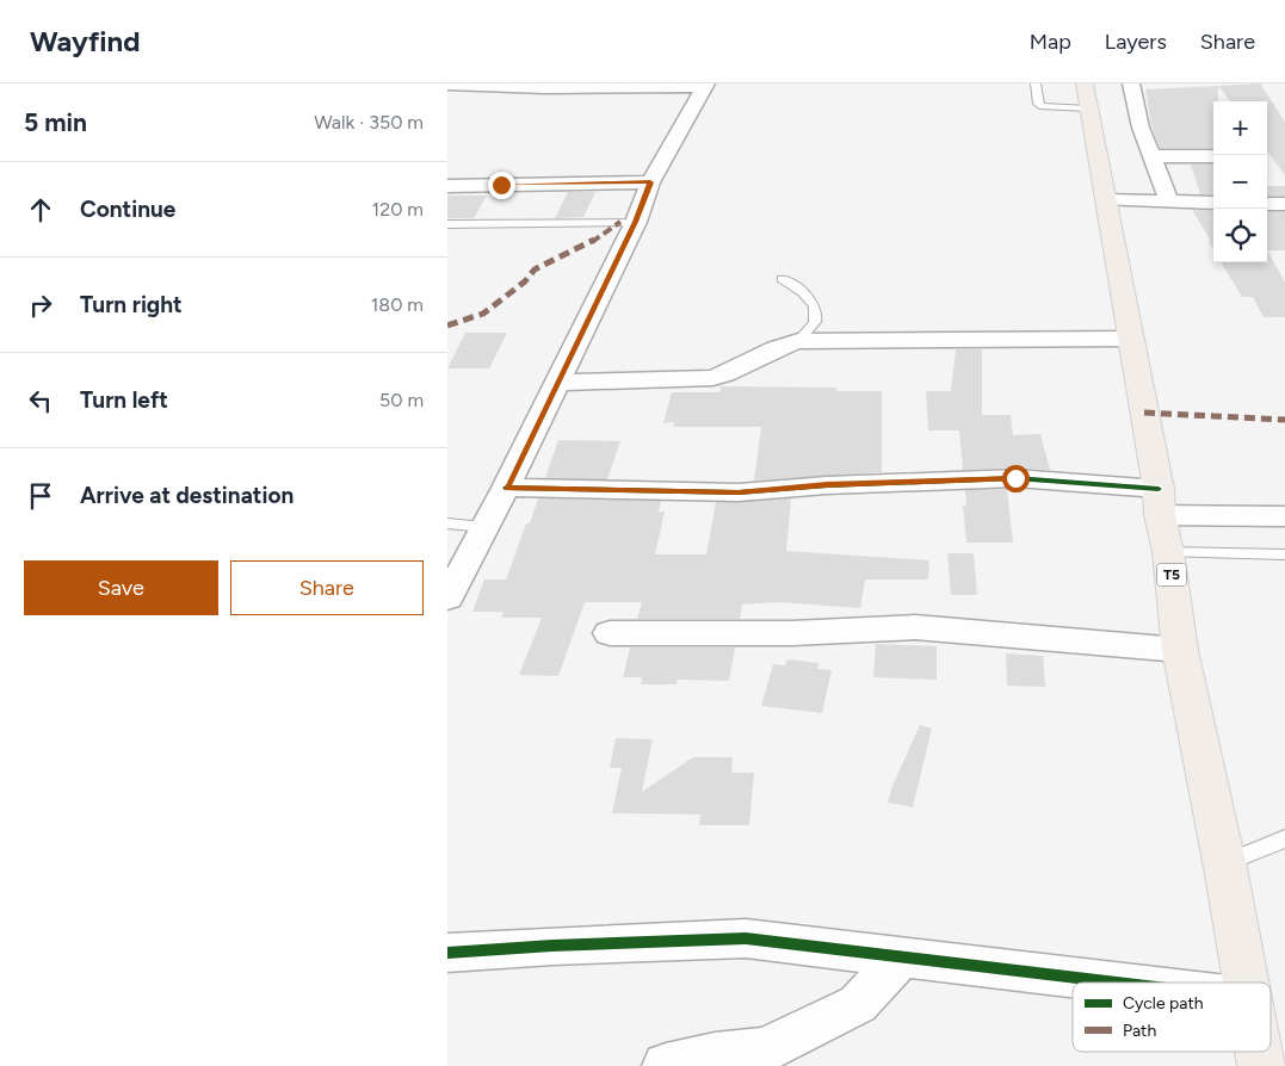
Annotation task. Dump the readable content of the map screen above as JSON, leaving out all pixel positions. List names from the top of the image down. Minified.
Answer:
{"streets":{"highway":["T5"]},"legend":["Cycle path","Path"],"page":{"header":"Wayfind","nav":["Map","Layers","Share"],"heading":["5 min","Walk · 350 m"],"map_buttons":["+","−"],"list":[["Continue","120 m"],["Turn right","180 m"],["Turn left","50 m"],"Arrive at destination"],"buttons":["Save","Share"]}}
